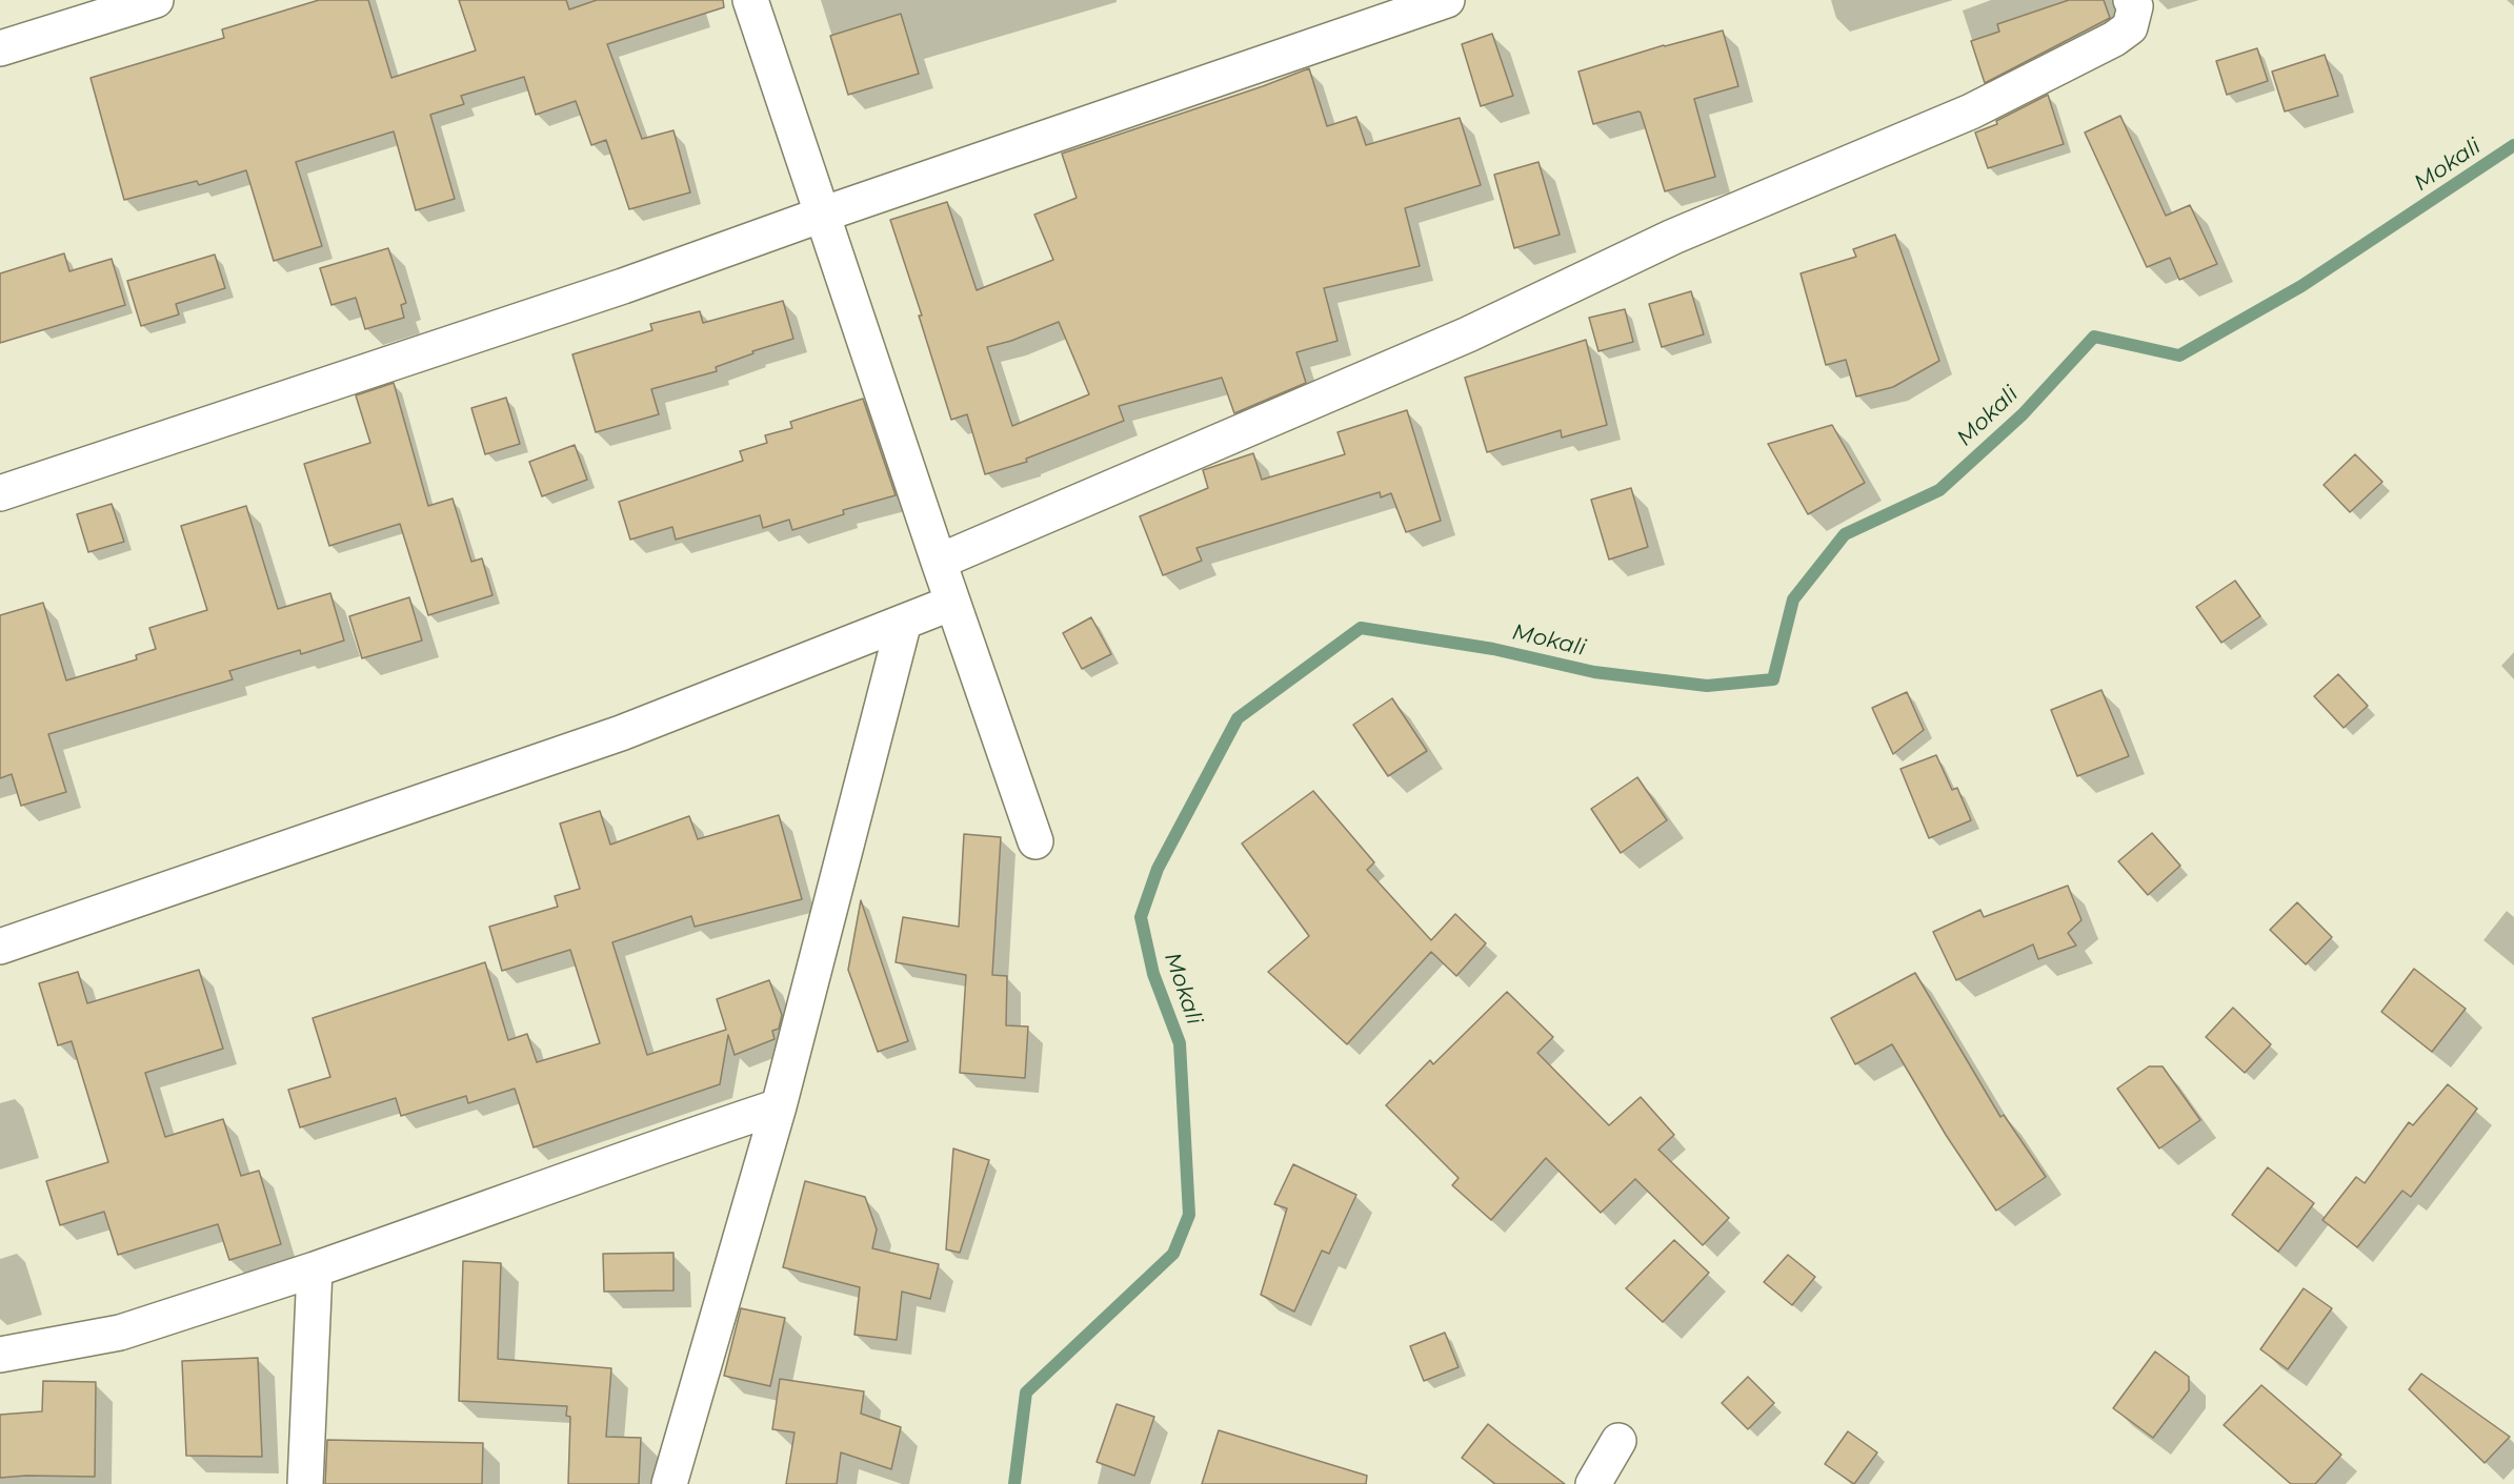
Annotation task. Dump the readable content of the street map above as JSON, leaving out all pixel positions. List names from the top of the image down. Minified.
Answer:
{"water":["Mokali"]}
